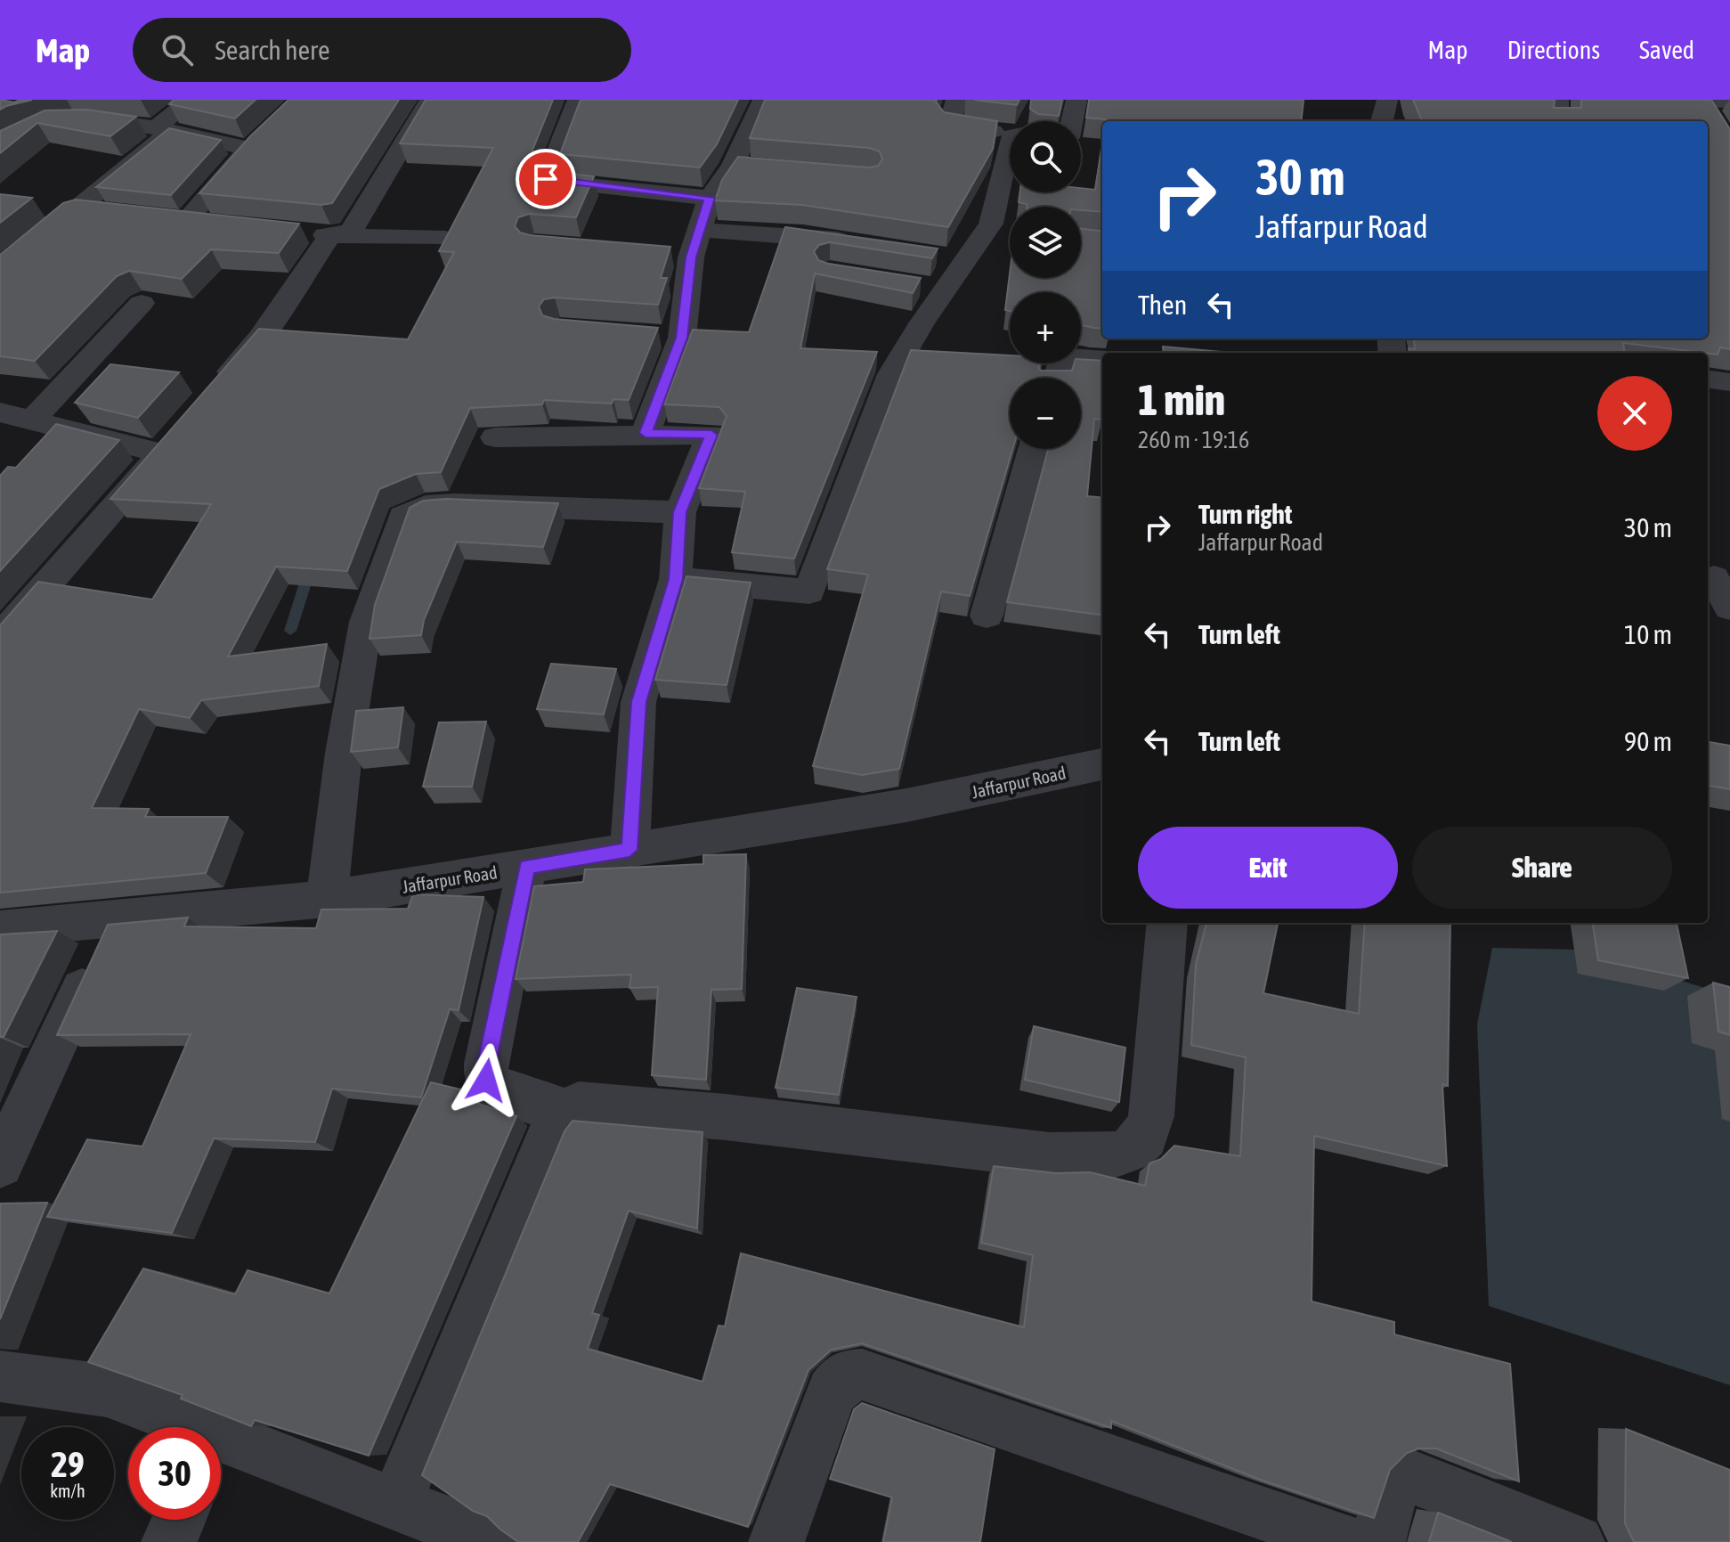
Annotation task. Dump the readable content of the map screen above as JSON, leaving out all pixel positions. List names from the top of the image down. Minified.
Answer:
{"streets":{"street":["Jaffarpur Road"]},"page":{"header":"Map","search":"Search here","nav":["Map","Directions","Saved"],"map_buttons":["+","−"],"turn":["30 m","Jaffarpur Road"],"then":"Then","heading":["1 min","260 m · 19:16"],"list":[{"name":"Turn right","note":"Jaffarpur Road","value":"30 m"},{"name":"Turn left","value":"10 m"},{"name":"Turn left","value":"90 m"}],"buttons":["Exit","Share"],"speed":"29 km/h","limit":"30"}}
